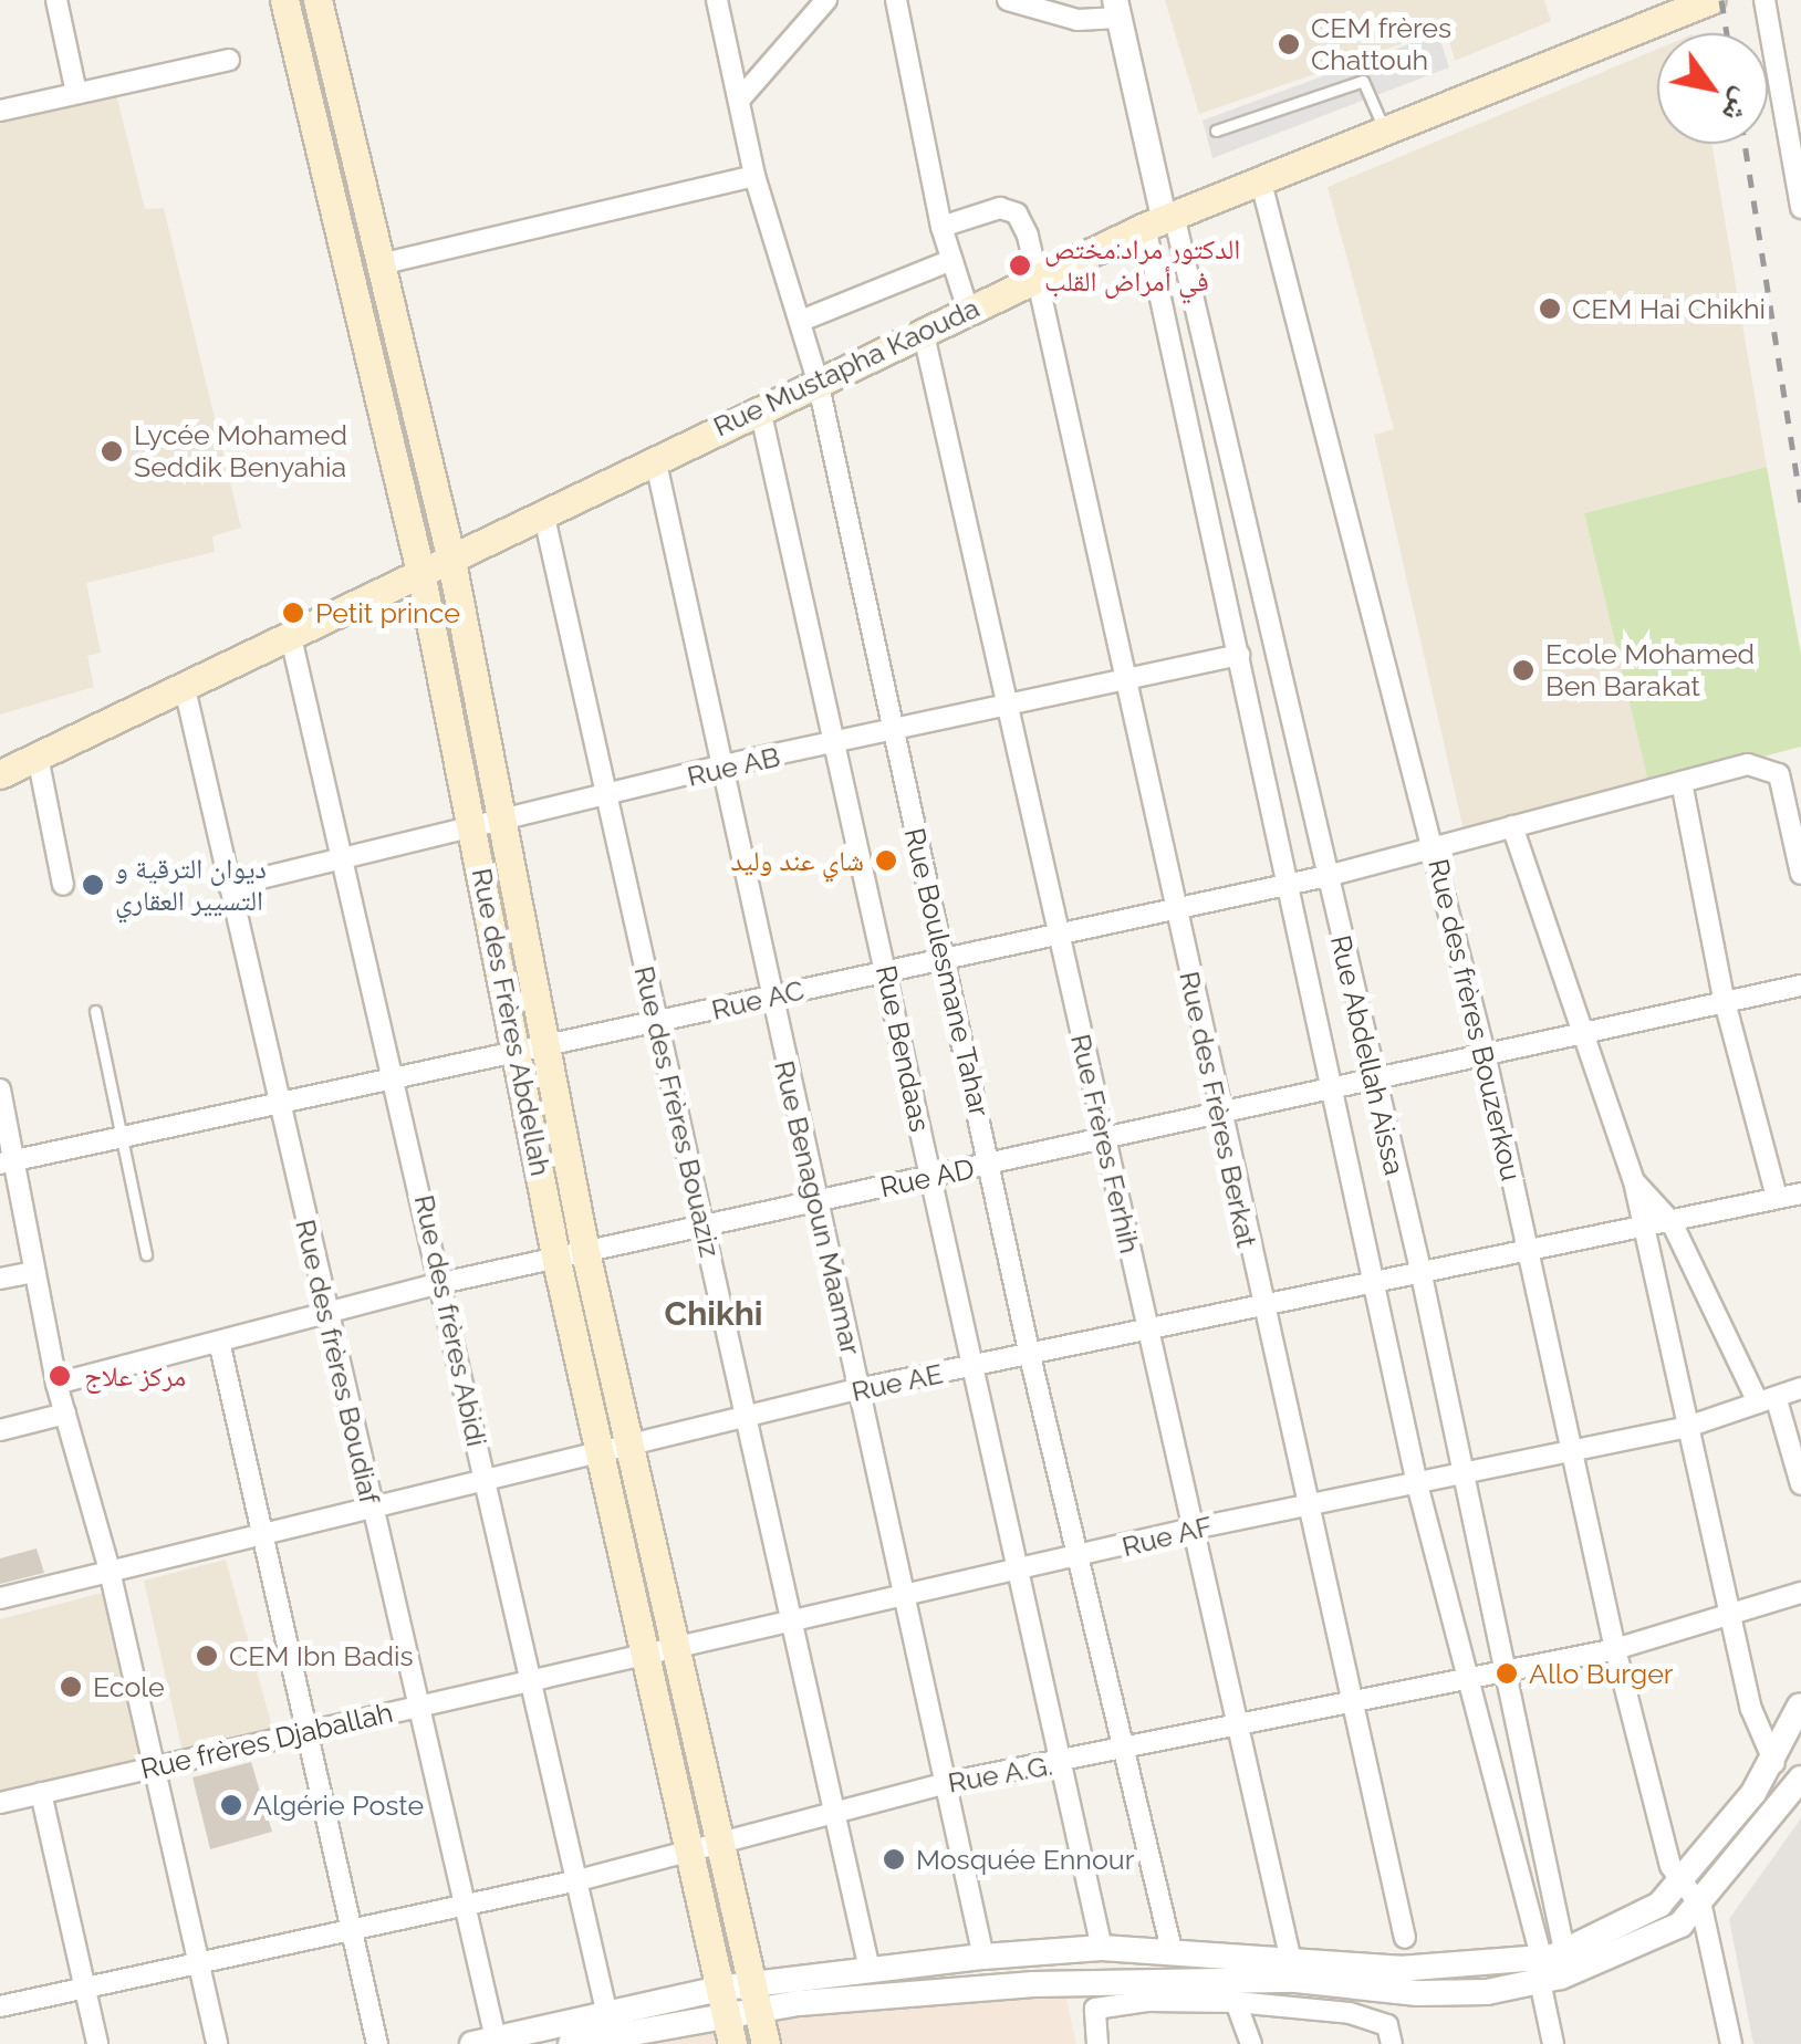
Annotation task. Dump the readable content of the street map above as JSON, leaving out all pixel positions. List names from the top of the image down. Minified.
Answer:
{"streets":{"main road":["Rue Mustapha Kaouda","Rue des Frères Abdellah"],"street":["Rue AB","Rue Boulesmane Tahar","Rue AC","Rue des frères Bouzerkou","Rue Bendaas","Rue Abdellah Aissa","Rue des Frères Berkat","Rue des Frères Bouaziz","Rue Frères Ferhih","Rue AD","Rue Benagoun Maamar","Rue des frères Abidi","Rue des frères Boudiaf","Rue AE","Rue AF","Rue frères Djaballah","Rue A.G."]},"crossings":[["Rue Mustapha Kaouda","Rue Boulesmane Tahar"],["Rue Mustapha Kaouda","Rue des frères Bouzerkou"],["Rue Mustapha Kaouda","Rue des Frères Abdellah"],["Rue Mustapha Kaouda","Rue Bendaas"],["Rue Mustapha Kaouda","Rue Abdellah Aissa"],["Rue Mustapha Kaouda","Rue des Frères Berkat"],["Rue Mustapha Kaouda","Rue des Frères Bouaziz"],["Rue Mustapha Kaouda","Rue Frères Ferhih"],["Rue Mustapha Kaouda","Rue Benagoun Maamar"],["Rue Mustapha Kaouda","Rue des frères Abidi"],["Rue Mustapha Kaouda","Rue des frères Boudiaf"],["Rue AB","Rue Boulesmane Tahar"],["Rue AB","Rue des Frères Abdellah"],["Rue AB","Rue Bendaas"],["Rue AB","Rue des Frères Berkat"],["Rue AB","Rue des Frères Bouaziz"],["Rue AB","Rue Frères Ferhih"],["Rue AB","Rue Benagoun Maamar"],["Rue AB","Rue des frères Abidi"],["Rue AB","Rue des frères Boudiaf"],["Rue Boulesmane Tahar","Rue AC"],["Rue Boulesmane Tahar","Rue AD"],["Rue Boulesmane Tahar","Rue AE"],["Rue Boulesmane Tahar","Rue AF"],["Rue Boulesmane Tahar","Rue A.G."],["Rue AC","Rue des frères Bouzerkou"],["Rue AC","Rue des Frères Abdellah"],["Rue AC","Rue Bendaas"],["Rue AC","Rue Abdellah Aissa"],["Rue AC","Rue des Frères Berkat"],["Rue AC","Rue des Frères Bouaziz"],["Rue AC","Rue Frères Ferhih"],["Rue AC","Rue Benagoun Maamar"],["Rue AC","Rue des frères Abidi"],["Rue AC","Rue des frères Boudiaf"],["Rue des frères Bouzerkou","Rue AD"],["Rue des frères Bouzerkou","Rue AE"],["Rue des frères Bouzerkou","Rue AF"],["Rue des frères Bouzerkou","Rue A.G."],["Rue des Frères Abdellah","Rue AD"],["Rue des Frères Abdellah","Rue AE"],["Rue des Frères Abdellah","Rue AF"],["Rue des Frères Abdellah","Rue A.G."],["Rue Bendaas","Rue AD"],["Rue Bendaas","Rue AE"],["Rue Bendaas","Rue AF"],["Rue Bendaas","Rue A.G."],["Rue Abdellah Aissa","Rue AD"],["Rue Abdellah Aissa","Rue AE"],["Rue Abdellah Aissa","Rue AF"],["Rue Abdellah Aissa","Rue A.G."],["Rue des Frères Berkat","Rue AD"],["Rue des Frères Berkat","Rue AE"],["Rue des Frères Berkat","Rue AF"],["Rue des Frères Berkat","Rue A.G."],["Rue des Frères Bouaziz","Rue AD"],["Rue des Frères Bouaziz","Rue AE"],["Rue des Frères Bouaziz","Rue AF"],["Rue des Frères Bouaziz","Rue A.G."],["Rue Frères Ferhih","Rue AD"],["Rue Frères Ferhih","Rue AE"],["Rue Frères Ferhih","Rue AF"],["Rue Frères Ferhih","Rue A.G."],["Rue AD","Rue Benagoun Maamar"],["Rue AD","Rue des frères Abidi"],["Rue AD","Rue des frères Boudiaf"],["Rue Benagoun Maamar","Rue AE"],["Rue Benagoun Maamar","Rue AF"],["Rue Benagoun Maamar","Rue A.G."],["Rue des frères Abidi","Rue AE"],["Rue des frères Abidi","Rue AF"],["Rue des frères Abidi","Rue frères Djaballah"],["Rue des frères Abidi","Rue A.G."],["Rue des frères Boudiaf","Rue AE"],["Rue des frères Boudiaf","Rue frères Djaballah"],["Rue des frères Boudiaf","Rue A.G."],["Rue AF","Rue frères Djaballah"]],"districts":["Chikhi"],"places":["CEM frères Chattouh","الدكتور مراد:مختص في أمراض القلب","CEM Hai Chikhi","Lycée Mohamed Seddik Benyahia","Petit prince","Ecole Mohamed Ben Barakat","شاي عند وليد","ديوان الترقية و التسيير العقاري","مركز علاج","CEM Ibn Badis","Allo Burger","Ecole","Algérie Poste","Mosquée Ennour"],"north":"bottom right"}
